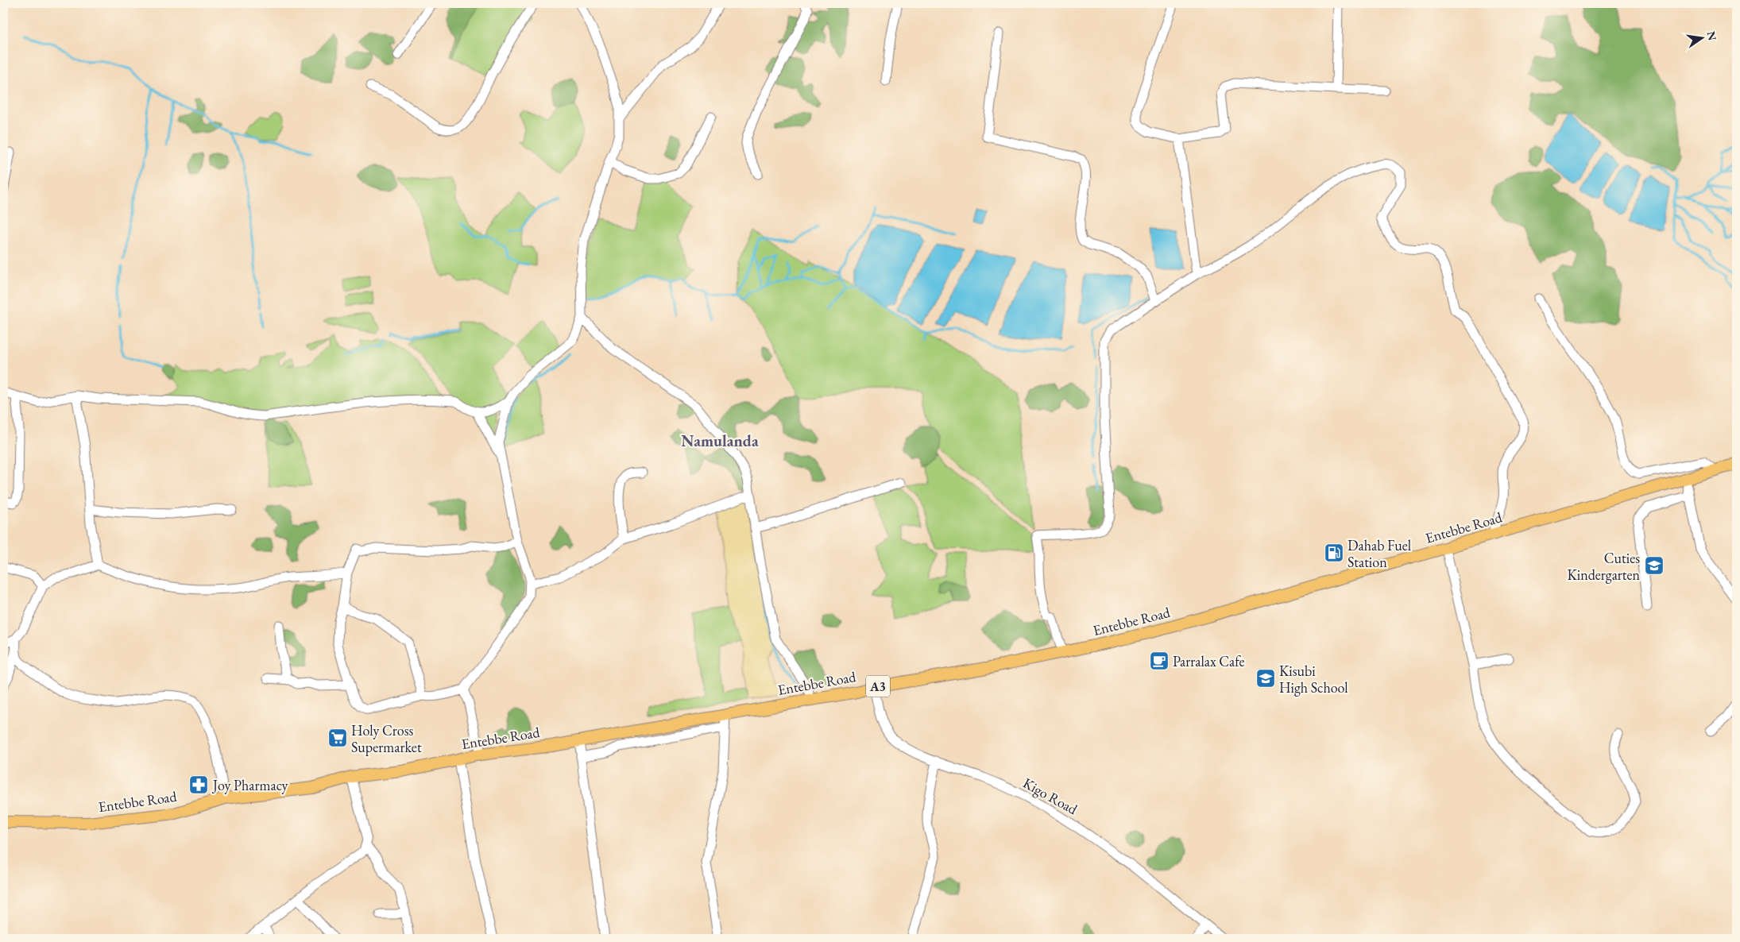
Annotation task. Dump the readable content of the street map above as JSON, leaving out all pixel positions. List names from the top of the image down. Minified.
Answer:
{"streets":{"main road":["Entebbe Road","A3"],"street":["Kigo Road"]},"crossings":[["Entebbe Road","Kigo Road"]],"districts":["Namulanda"],"places":{"fuel station":["Dahab Fuel Station"],"school or university":["Cuties Kindergarten","Kisubi High School"],"cafe":["Parralax Cafe"],"supermarket":["Holy Cross Supermarket"],"pharmacy":["Joy Pharmacy"]},"north":"right"}
